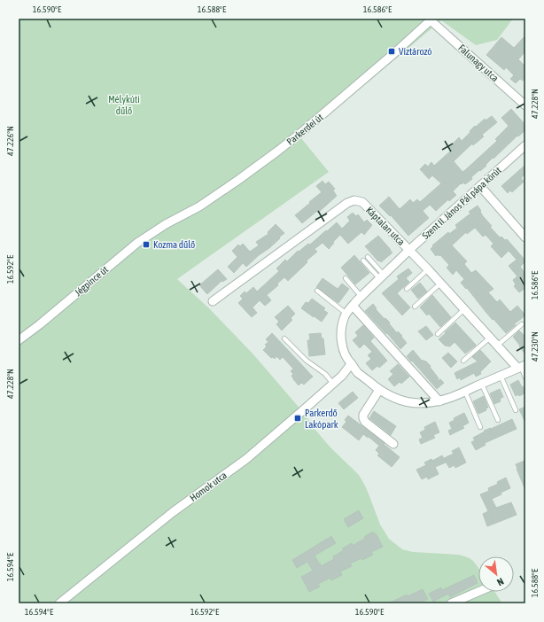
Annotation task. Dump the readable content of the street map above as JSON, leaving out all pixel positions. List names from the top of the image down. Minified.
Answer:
{"streets":{"street":["Falunagy utca","Parkerdei út","Szent II. János Pál pápa körút","Káptalan utca","Jégpince út","Homok utca"]},"crossings":[["Falunagy utca","Parkerdei út"],["Parkerdei út","Jégpince út"],["Szent II. János Pál pápa körút","Káptalan utca"],["Szent II. János Pál pápa körút","Homok utca"]],"parks":["Mélykúti dűlő"],"places":{"transit":["Víztározó","Kozma dűlő","Parkerdő Lakópark"]},"north":"bottom right","coordinates":["16.590°E","16.588°E","16.586°E","47.228°N","47.226°N","16.592°E","47.230°N","16.594°E"]}
